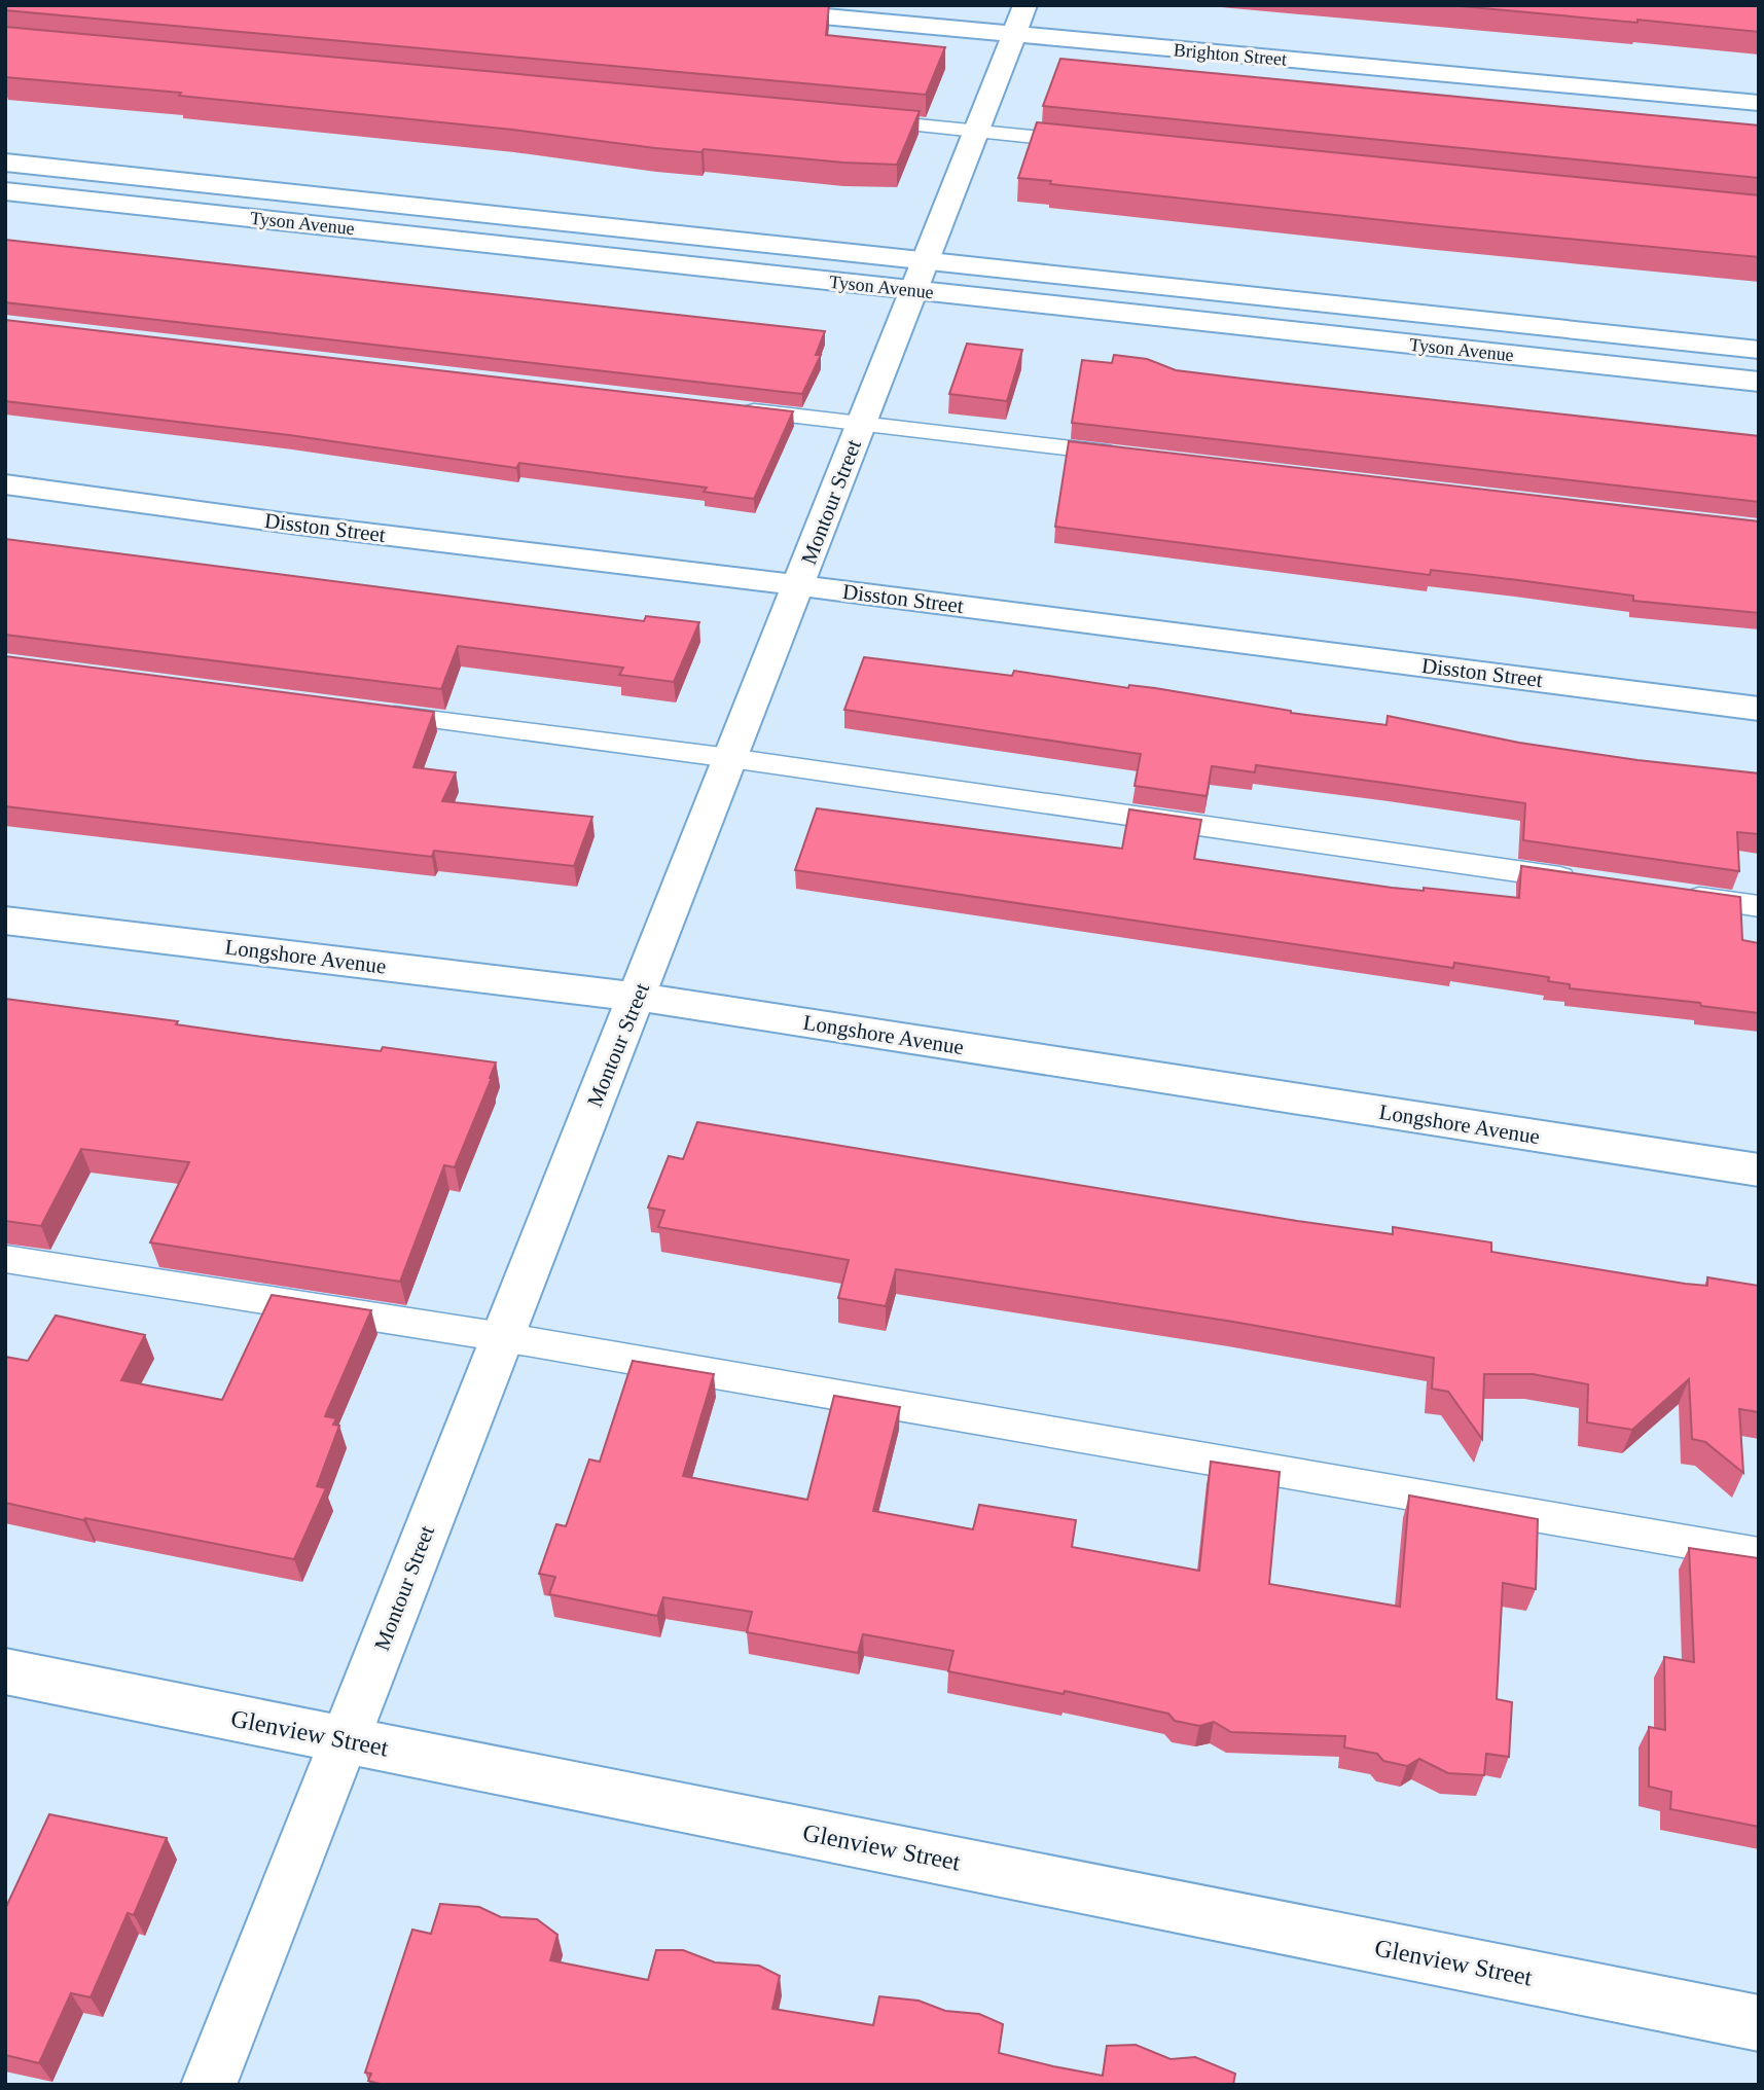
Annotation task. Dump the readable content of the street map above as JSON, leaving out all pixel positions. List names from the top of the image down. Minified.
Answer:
{"streets":{"street":["Brighton Street","Tyson Avenue","Montour Street","Disston Street","Longshore Avenue","Glenview Street"]},"crossings":[["Brighton Street","Montour Street"],["Tyson Avenue","Montour Street"],["Montour Street","Disston Street"],["Montour Street","Longshore Avenue"],["Montour Street","Glenview Street"]]}
